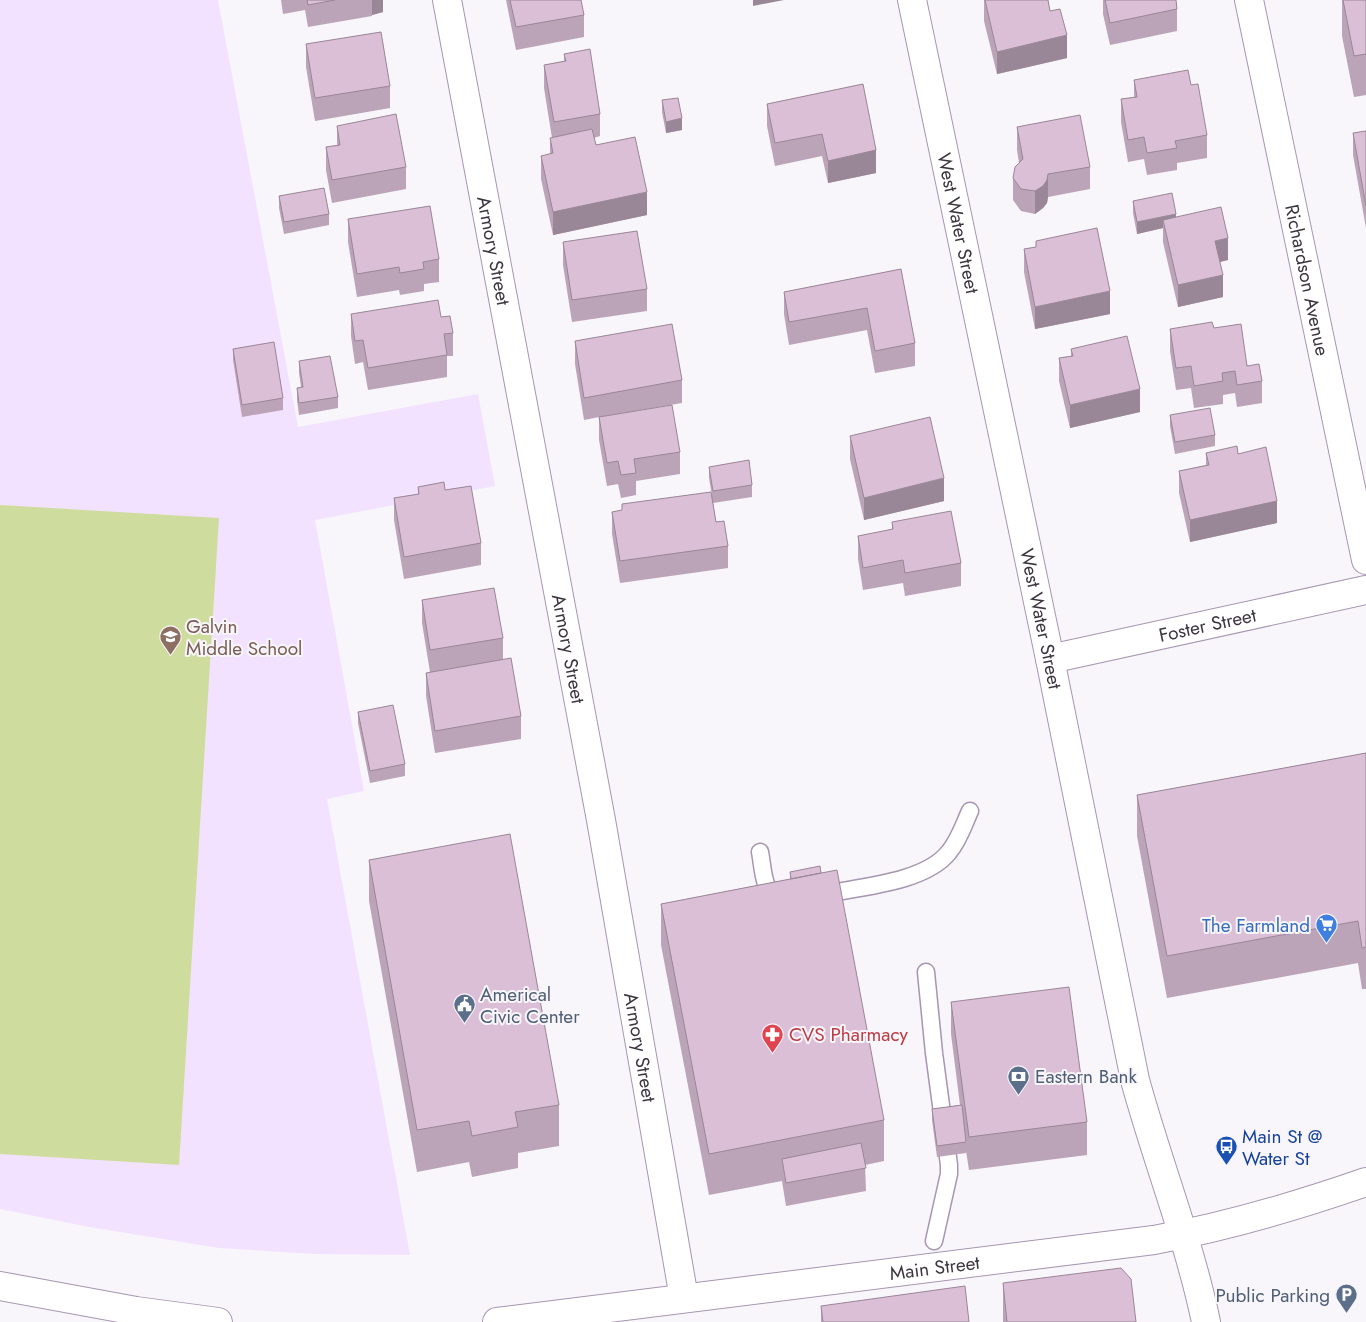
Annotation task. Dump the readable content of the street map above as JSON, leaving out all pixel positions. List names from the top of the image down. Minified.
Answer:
{"streets":{"main road":["West Water Street","Armory Street","Richardson Avenue","Foster Street","Main Street"]},"crossings":[["West Water Street","Foster Street"],["West Water Street","Main Street"],["Armory Street","Main Street"]],"places":{"school or university":["Galvin Middle School"],"supermarket":["The Farmland"],"public building":["Americal Civic Center"],"pharmacy":["CVS Pharmacy"],"bank":["Eastern Bank"],"bus stop":["Main St @ Water St"],"parking":["Public Parking"]}}
